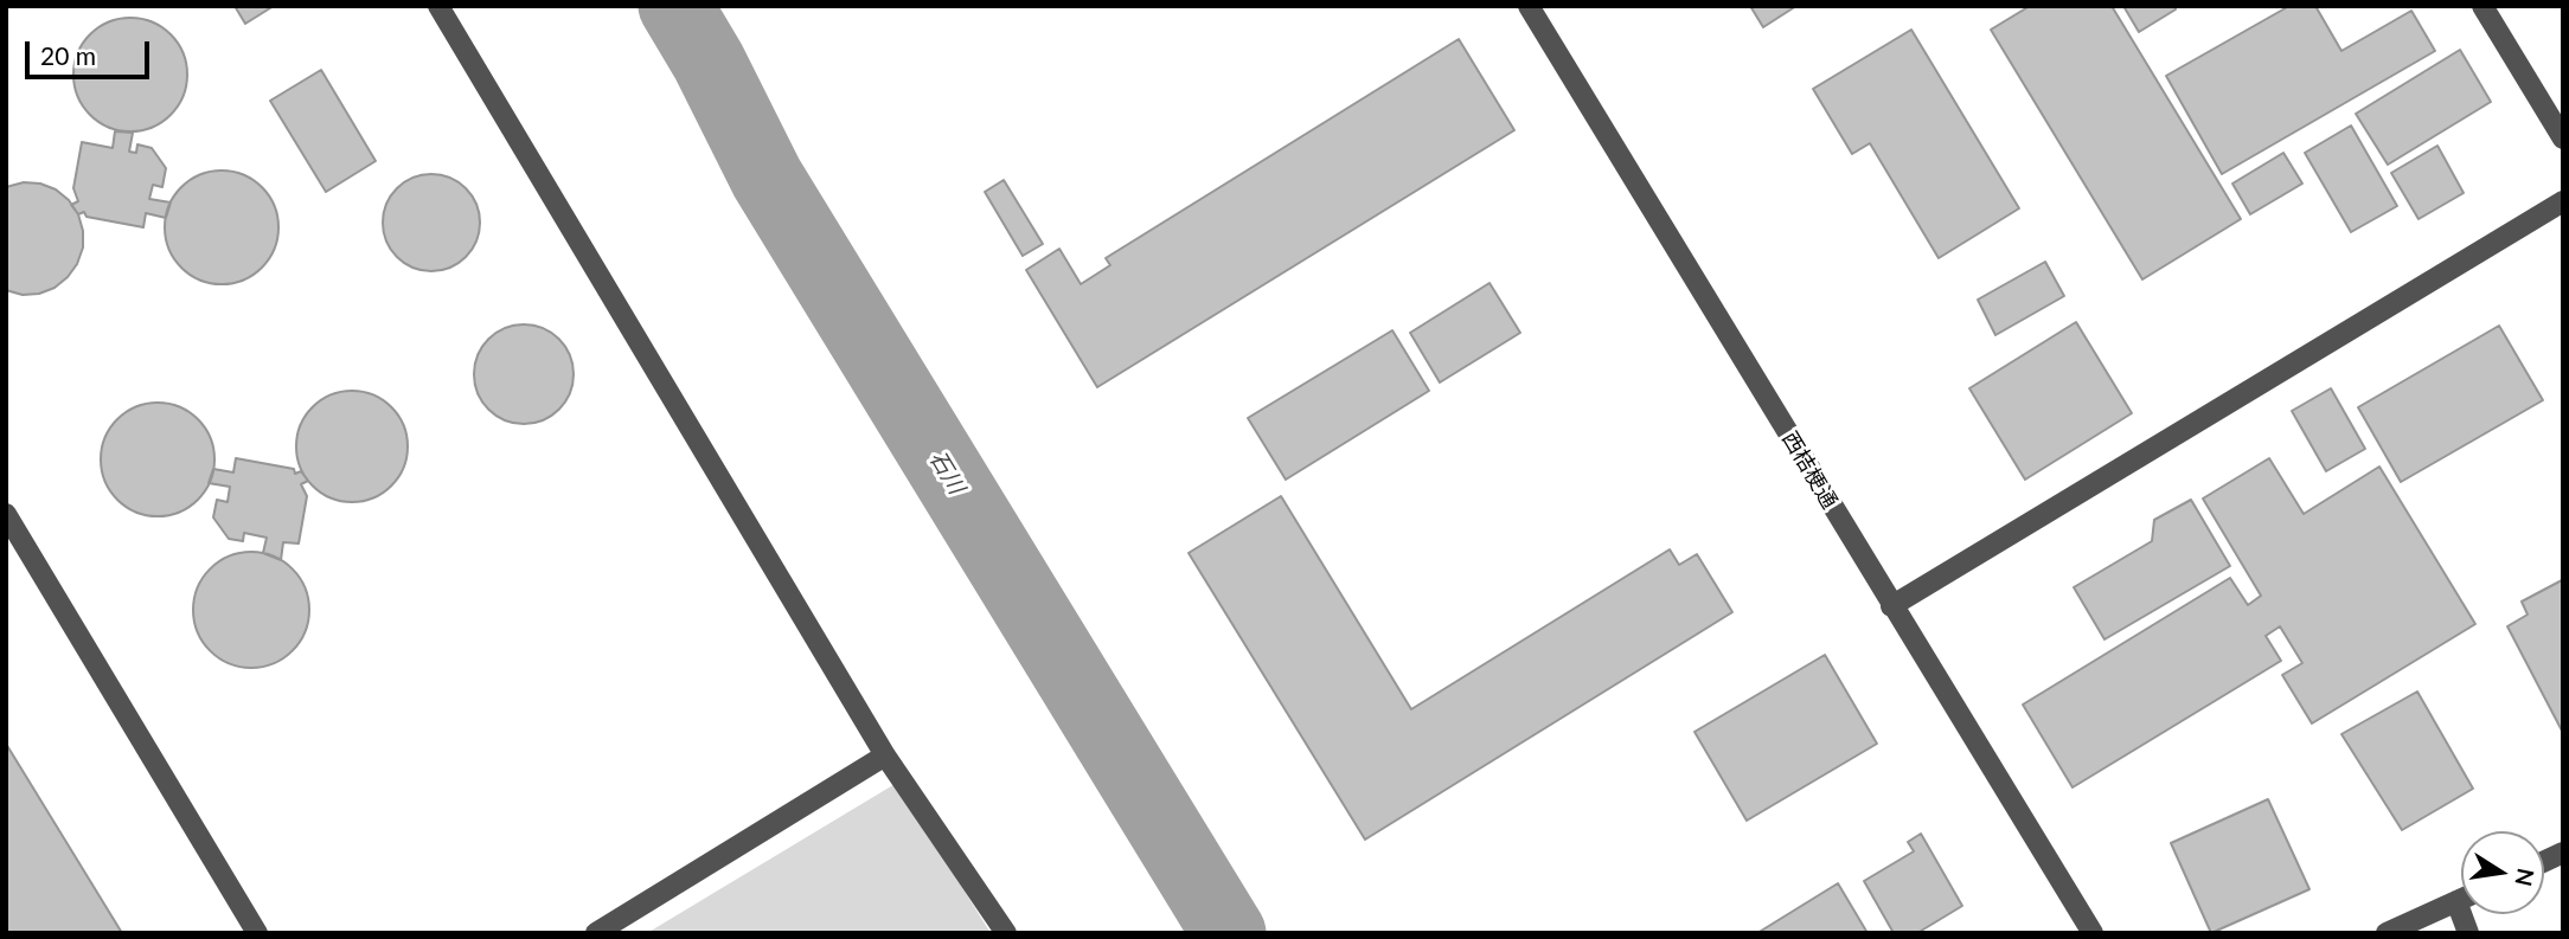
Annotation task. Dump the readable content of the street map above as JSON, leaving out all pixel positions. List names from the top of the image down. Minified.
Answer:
{"streets":{"street":["西桔梗通"]},"water":["石川"],"scale_bar":"20 m","north":"right"}
